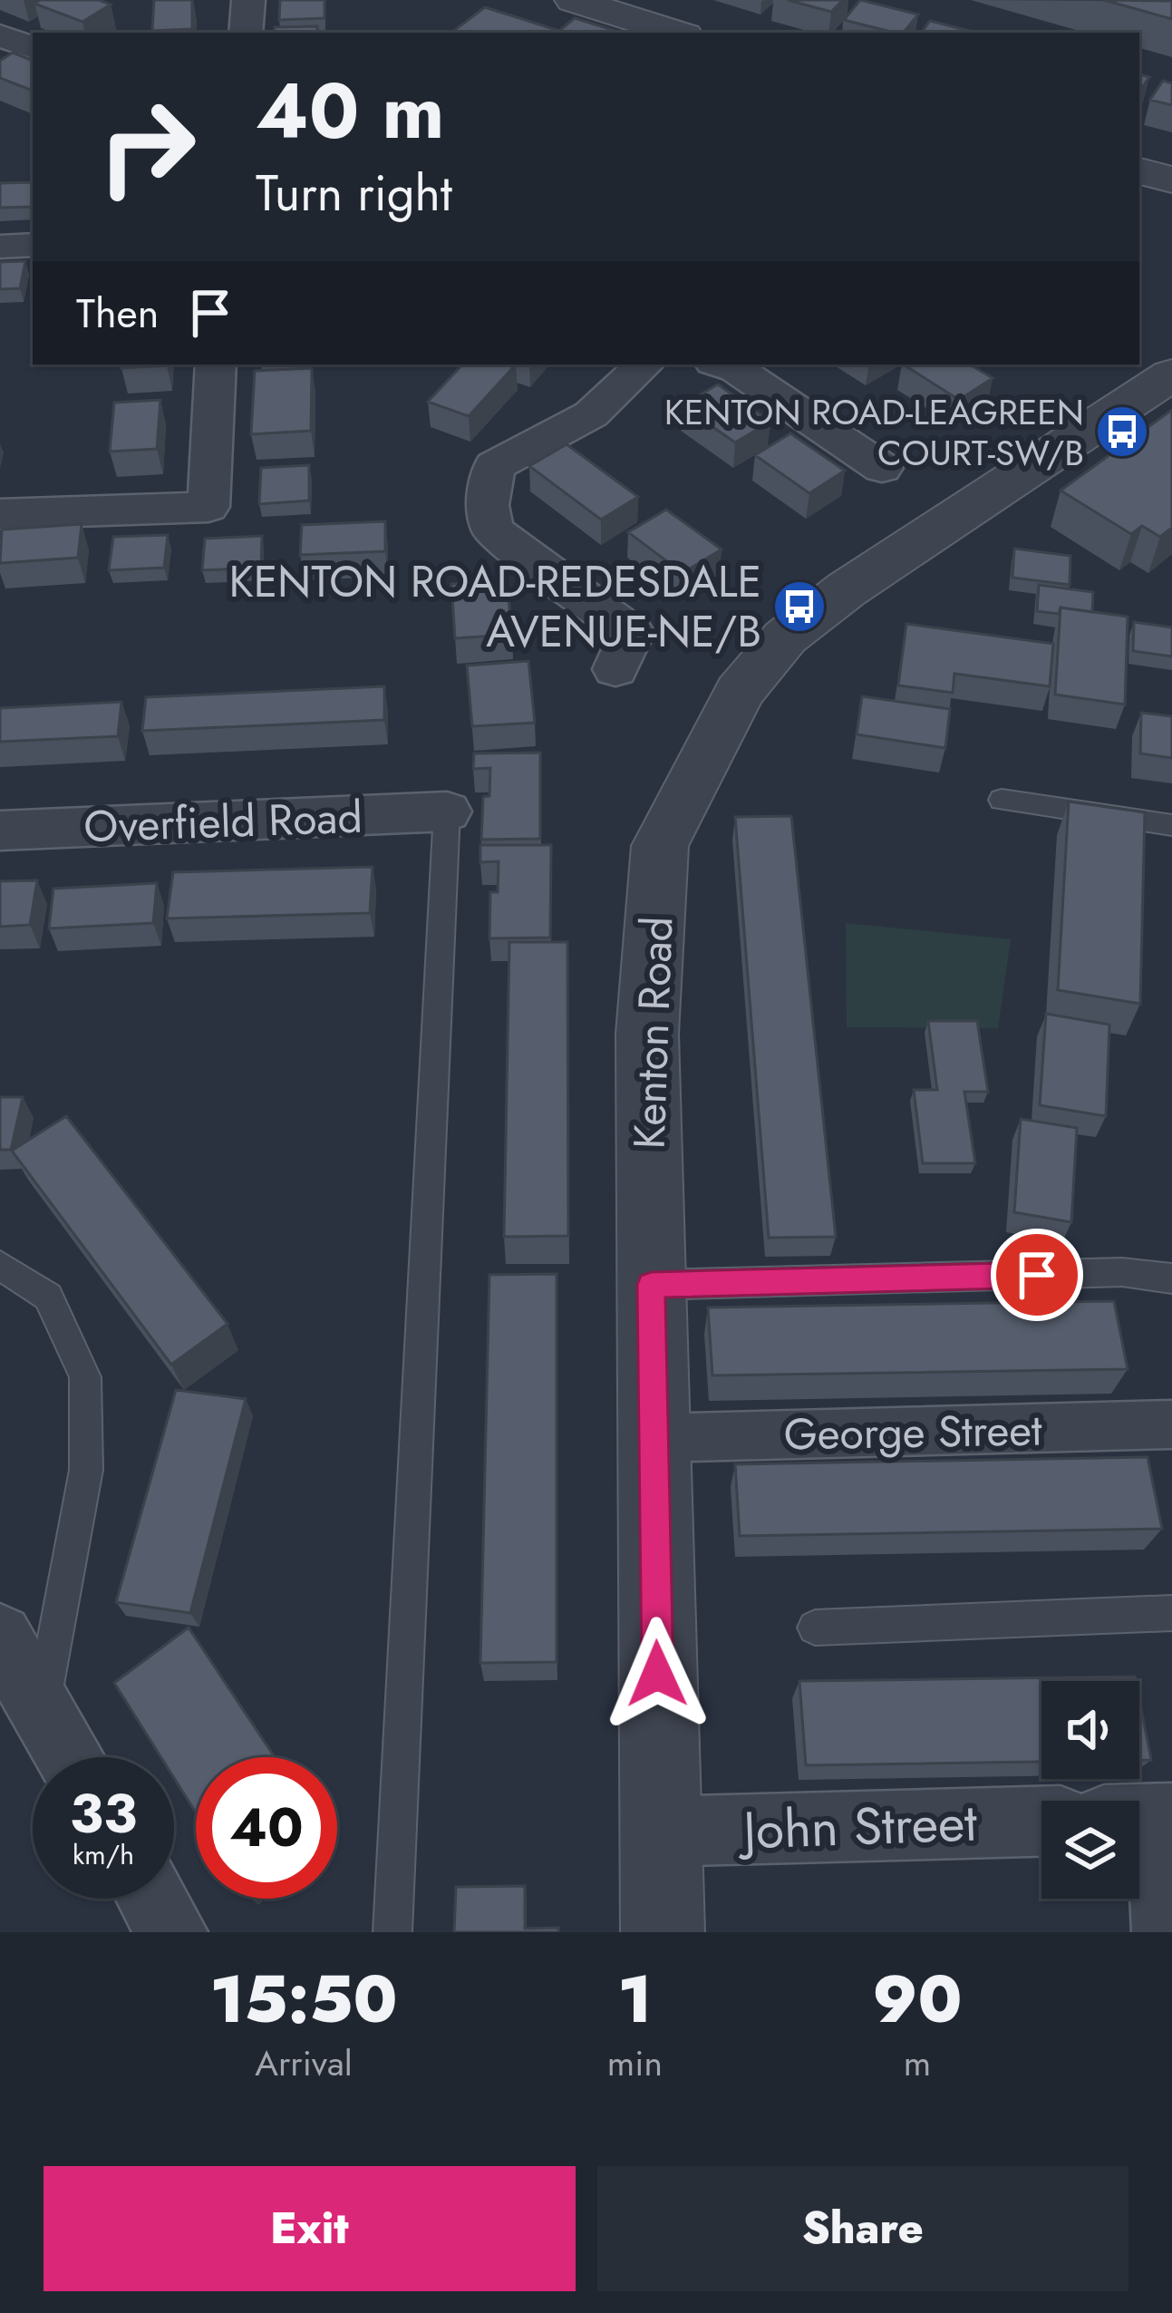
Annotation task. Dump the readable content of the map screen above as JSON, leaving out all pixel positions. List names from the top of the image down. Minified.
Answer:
{"streets":{"street":["Overfield Road","Kenton Road","George Street","John Street"]},"crossings":[["Kenton Road","George Street"],["Kenton Road","John Street"]],"places":{"bus stop":["KENTON ROAD-LEAGREEN COURT-SW/B","KENTON ROAD-REDESDALE AVENUE-NE/B"]},"page":{"turn":["40 m","Turn right"],"then":"Then","speed":"33 km/h","limit":"40","eta":["15:50","Arrival","1","min","90","m"],"buttons":["Exit","Share"]}}
